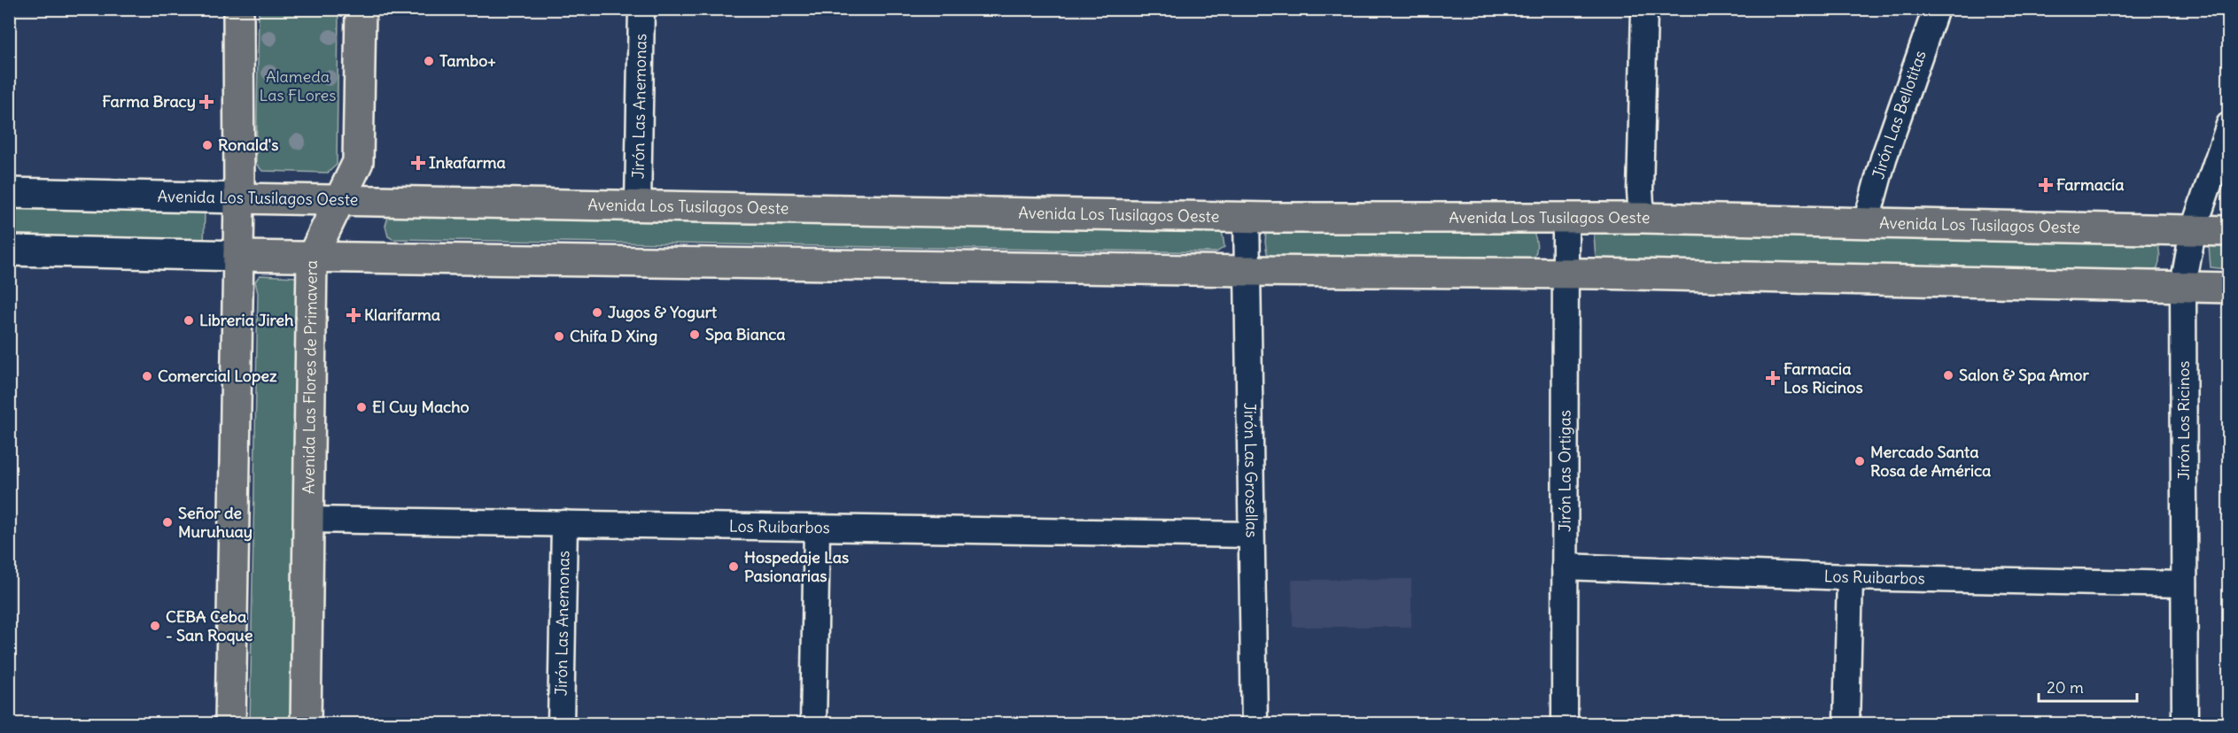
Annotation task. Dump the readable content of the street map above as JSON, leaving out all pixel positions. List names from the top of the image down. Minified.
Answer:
{"streets":{"main road":["Avenida Los Tusilagos Oeste","Avenida Las Flores de Primavera"],"street":["Jirón Las Anemonas","Jirón Las Bellotitas","Jirón Los Ricinos","Jirón Las Grosellas","Jirón Las Ortigas","Los Ruibarbos"]},"crossings":[["Jirón Las Anemonas","Avenida Los Tusilagos Oeste"],["Jirón Las Anemonas","Los Ruibarbos"],["Jirón Las Bellotitas","Avenida Los Tusilagos Oeste"],["Avenida Los Tusilagos Oeste","Avenida Las Flores de Primavera"],["Avenida Los Tusilagos Oeste","Jirón Los Ricinos"],["Avenida Los Tusilagos Oeste","Jirón Las Grosellas"],["Avenida Los Tusilagos Oeste","Jirón Las Ortigas"],["Avenida Las Flores de Primavera","Los Ruibarbos"],["Jirón Los Ricinos","Los Ruibarbos"],["Jirón Las Grosellas","Los Ruibarbos"],["Jirón Las Ortigas","Los Ruibarbos"]],"parks":["Alameda Las FLores"],"places":{"other":["Tambo+","Ronald's","Jugos & Yogurt","Libreria Jireh","Spa Bianca","Chifa D Xing","Salon & Spa Amor","Comercial Lopez","El Cuy Macho","Mercado Santa Rosa de América","Señor de Muruhuay","Hospedaje Las Pasionarias","CEBA Ceba - San Roque"],"health":["Farma Bracy","Inkafarma","Farmacía","Klarifarma","Farmacia Los Ricinos"]},"scale_bar":"20 m"}
